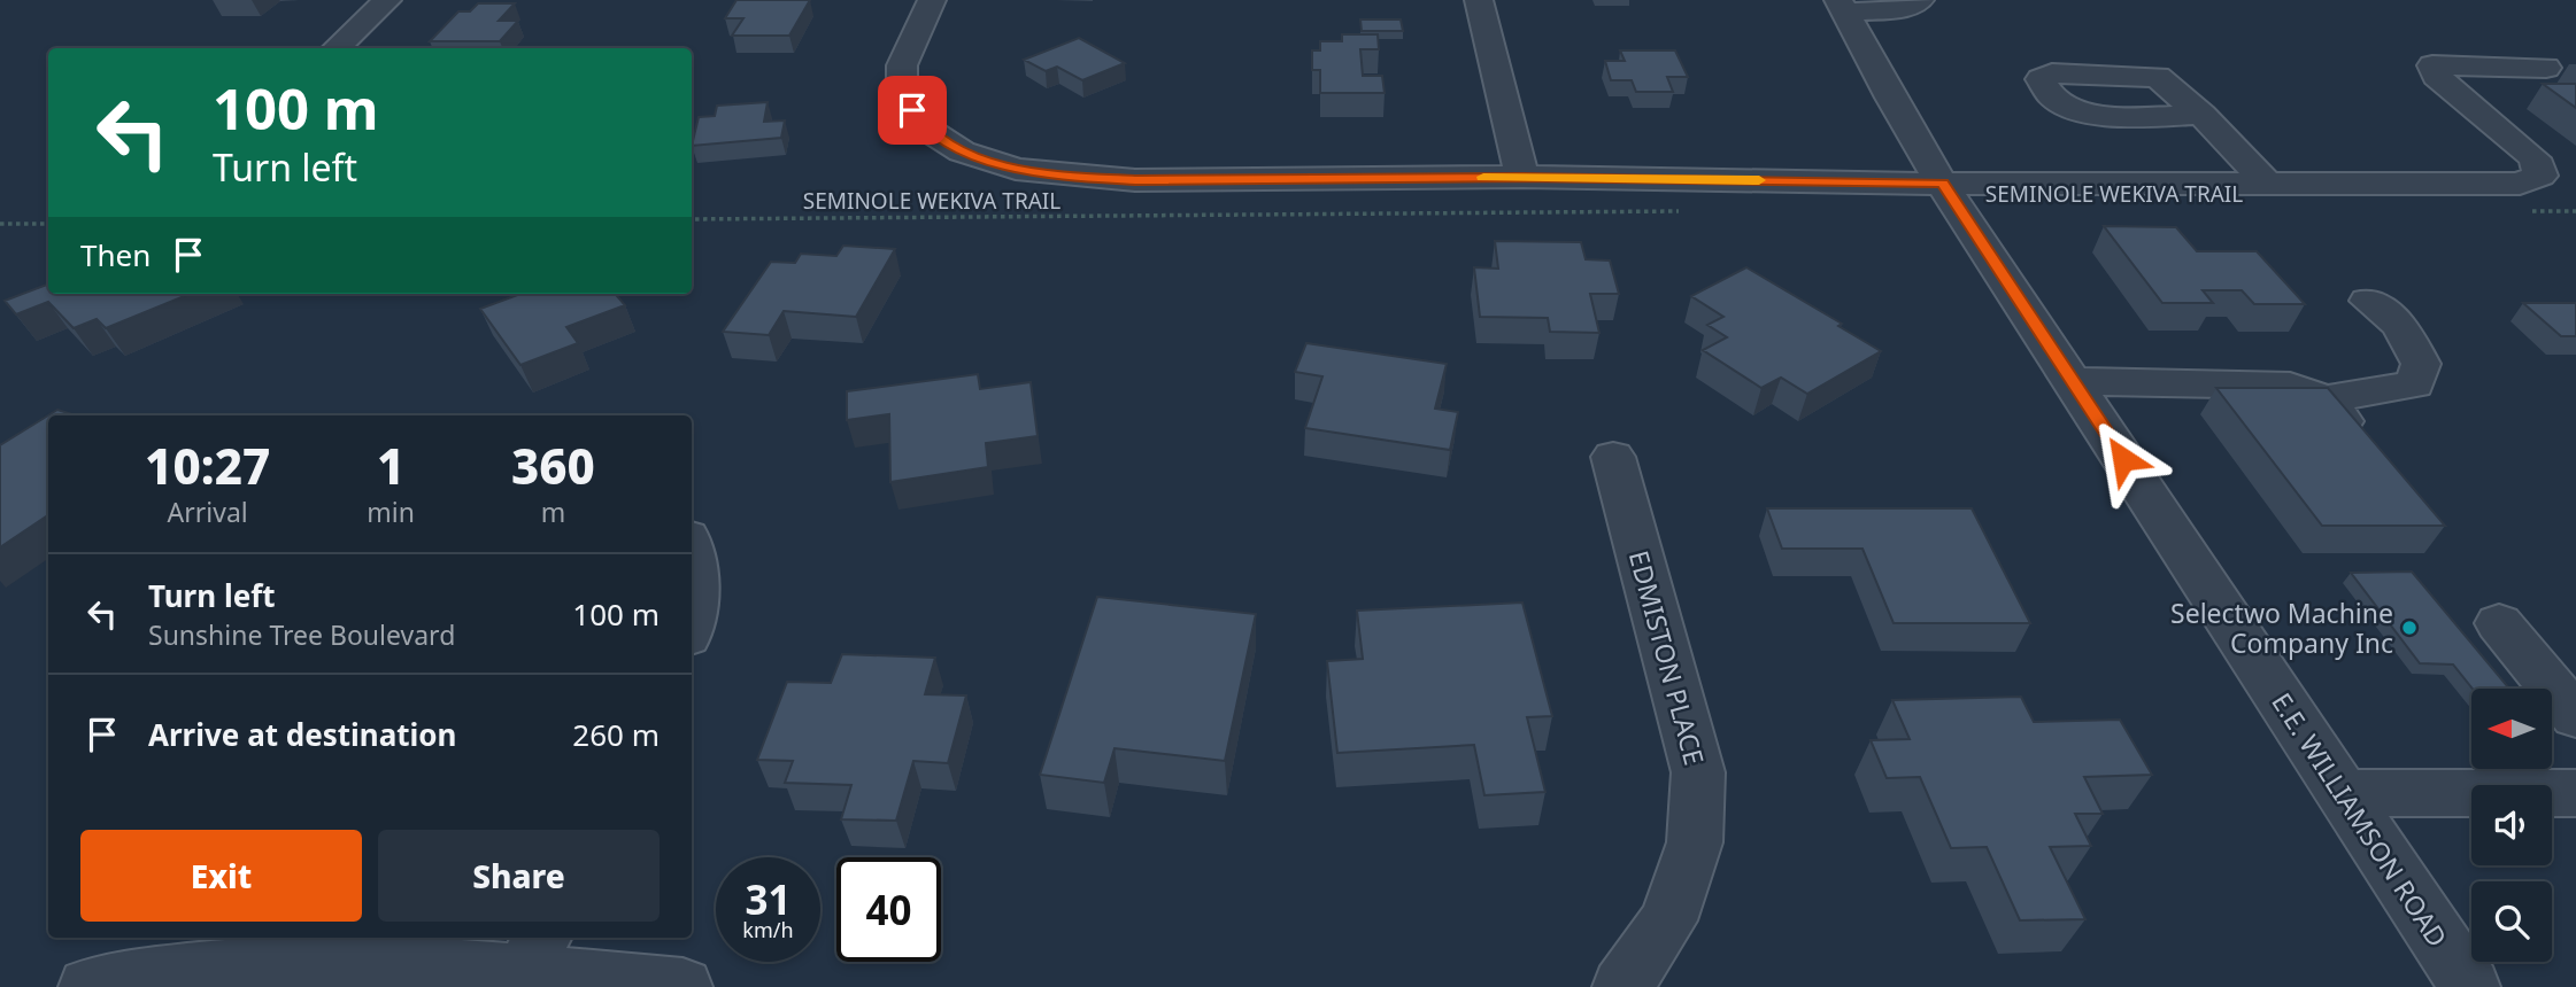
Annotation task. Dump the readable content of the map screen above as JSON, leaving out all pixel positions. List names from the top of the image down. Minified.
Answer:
{"streets":{"street":["EDMISTON PLACE","E.E. WILLIAMSON ROAD"],"path":["SEMINOLE WEKIVA TRAIL"]},"places":["Selectwo Machine Company Inc"],"north":"left","page":{"turn":["100 m","Turn left"],"then":"Then","eta":["10:27","Arrival","1","min","360","m"],"list":[{"name":"Turn left","note":"Sunshine Tree Boulevard","value":"100 m"},{"name":"Arrive at destination","value":"260 m"}],"buttons":["Exit","Share"],"speed":"31 km/h","limit":"40"}}
